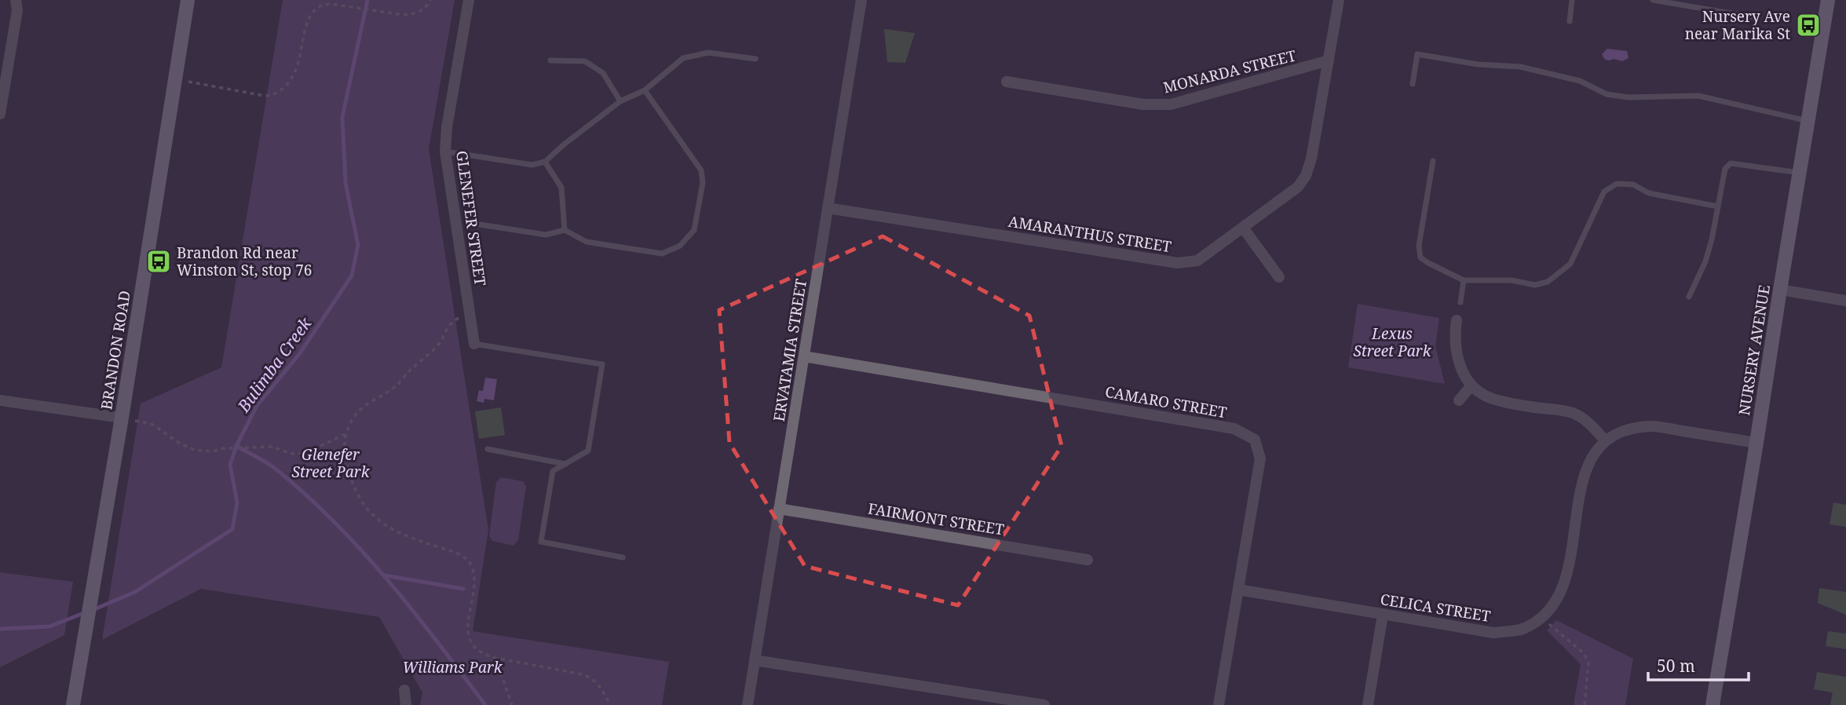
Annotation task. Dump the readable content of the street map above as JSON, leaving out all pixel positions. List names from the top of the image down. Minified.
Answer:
{"streets":{"street":["MONARDA STREET","GLENEFER STREET","AMARANTHUS STREET","BRANDON ROAD","ERVATAMIA STREET","NURSERY AVENUE","CAMARO STREET","FAIRMONT STREET","CELICA STREET"]},"crossings":[["MONARDA STREET","AMARANTHUS STREET"],["AMARANTHUS STREET","ERVATAMIA STREET"],["ERVATAMIA STREET","CAMARO STREET"],["ERVATAMIA STREET","FAIRMONT STREET"],["CAMARO STREET","CELICA STREET"]],"water":["Bulimba Creek"],"parks":["Lexus Street Park","Glenefer Street Park","Williams Park"],"places":{"bus stop":["Nursery Ave near Marika St","Brandon Rd near Winston St, stop 76"]},"scale_bar":"50 m"}
